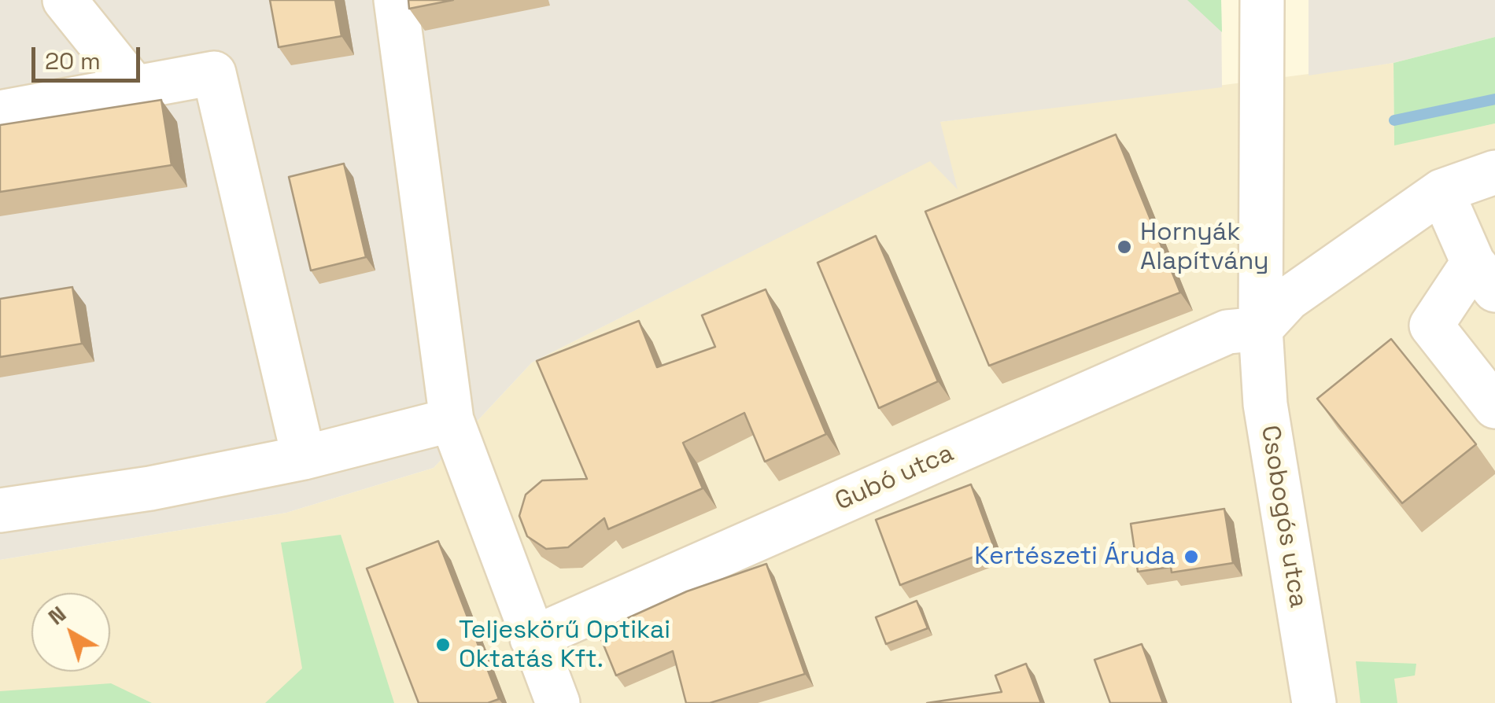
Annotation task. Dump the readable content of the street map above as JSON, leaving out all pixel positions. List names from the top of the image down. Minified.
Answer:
{"streets":{"street":["Gubó utca","Csobogós utca"]},"crossings":[["Gubó utca","Csobogós utca"]],"places":["Hornyák Alapítvány","Kertészeti Áruda","Teljeskörű Optikai Oktatás Kft."],"scale_bar":"20 m","north":"top left"}
